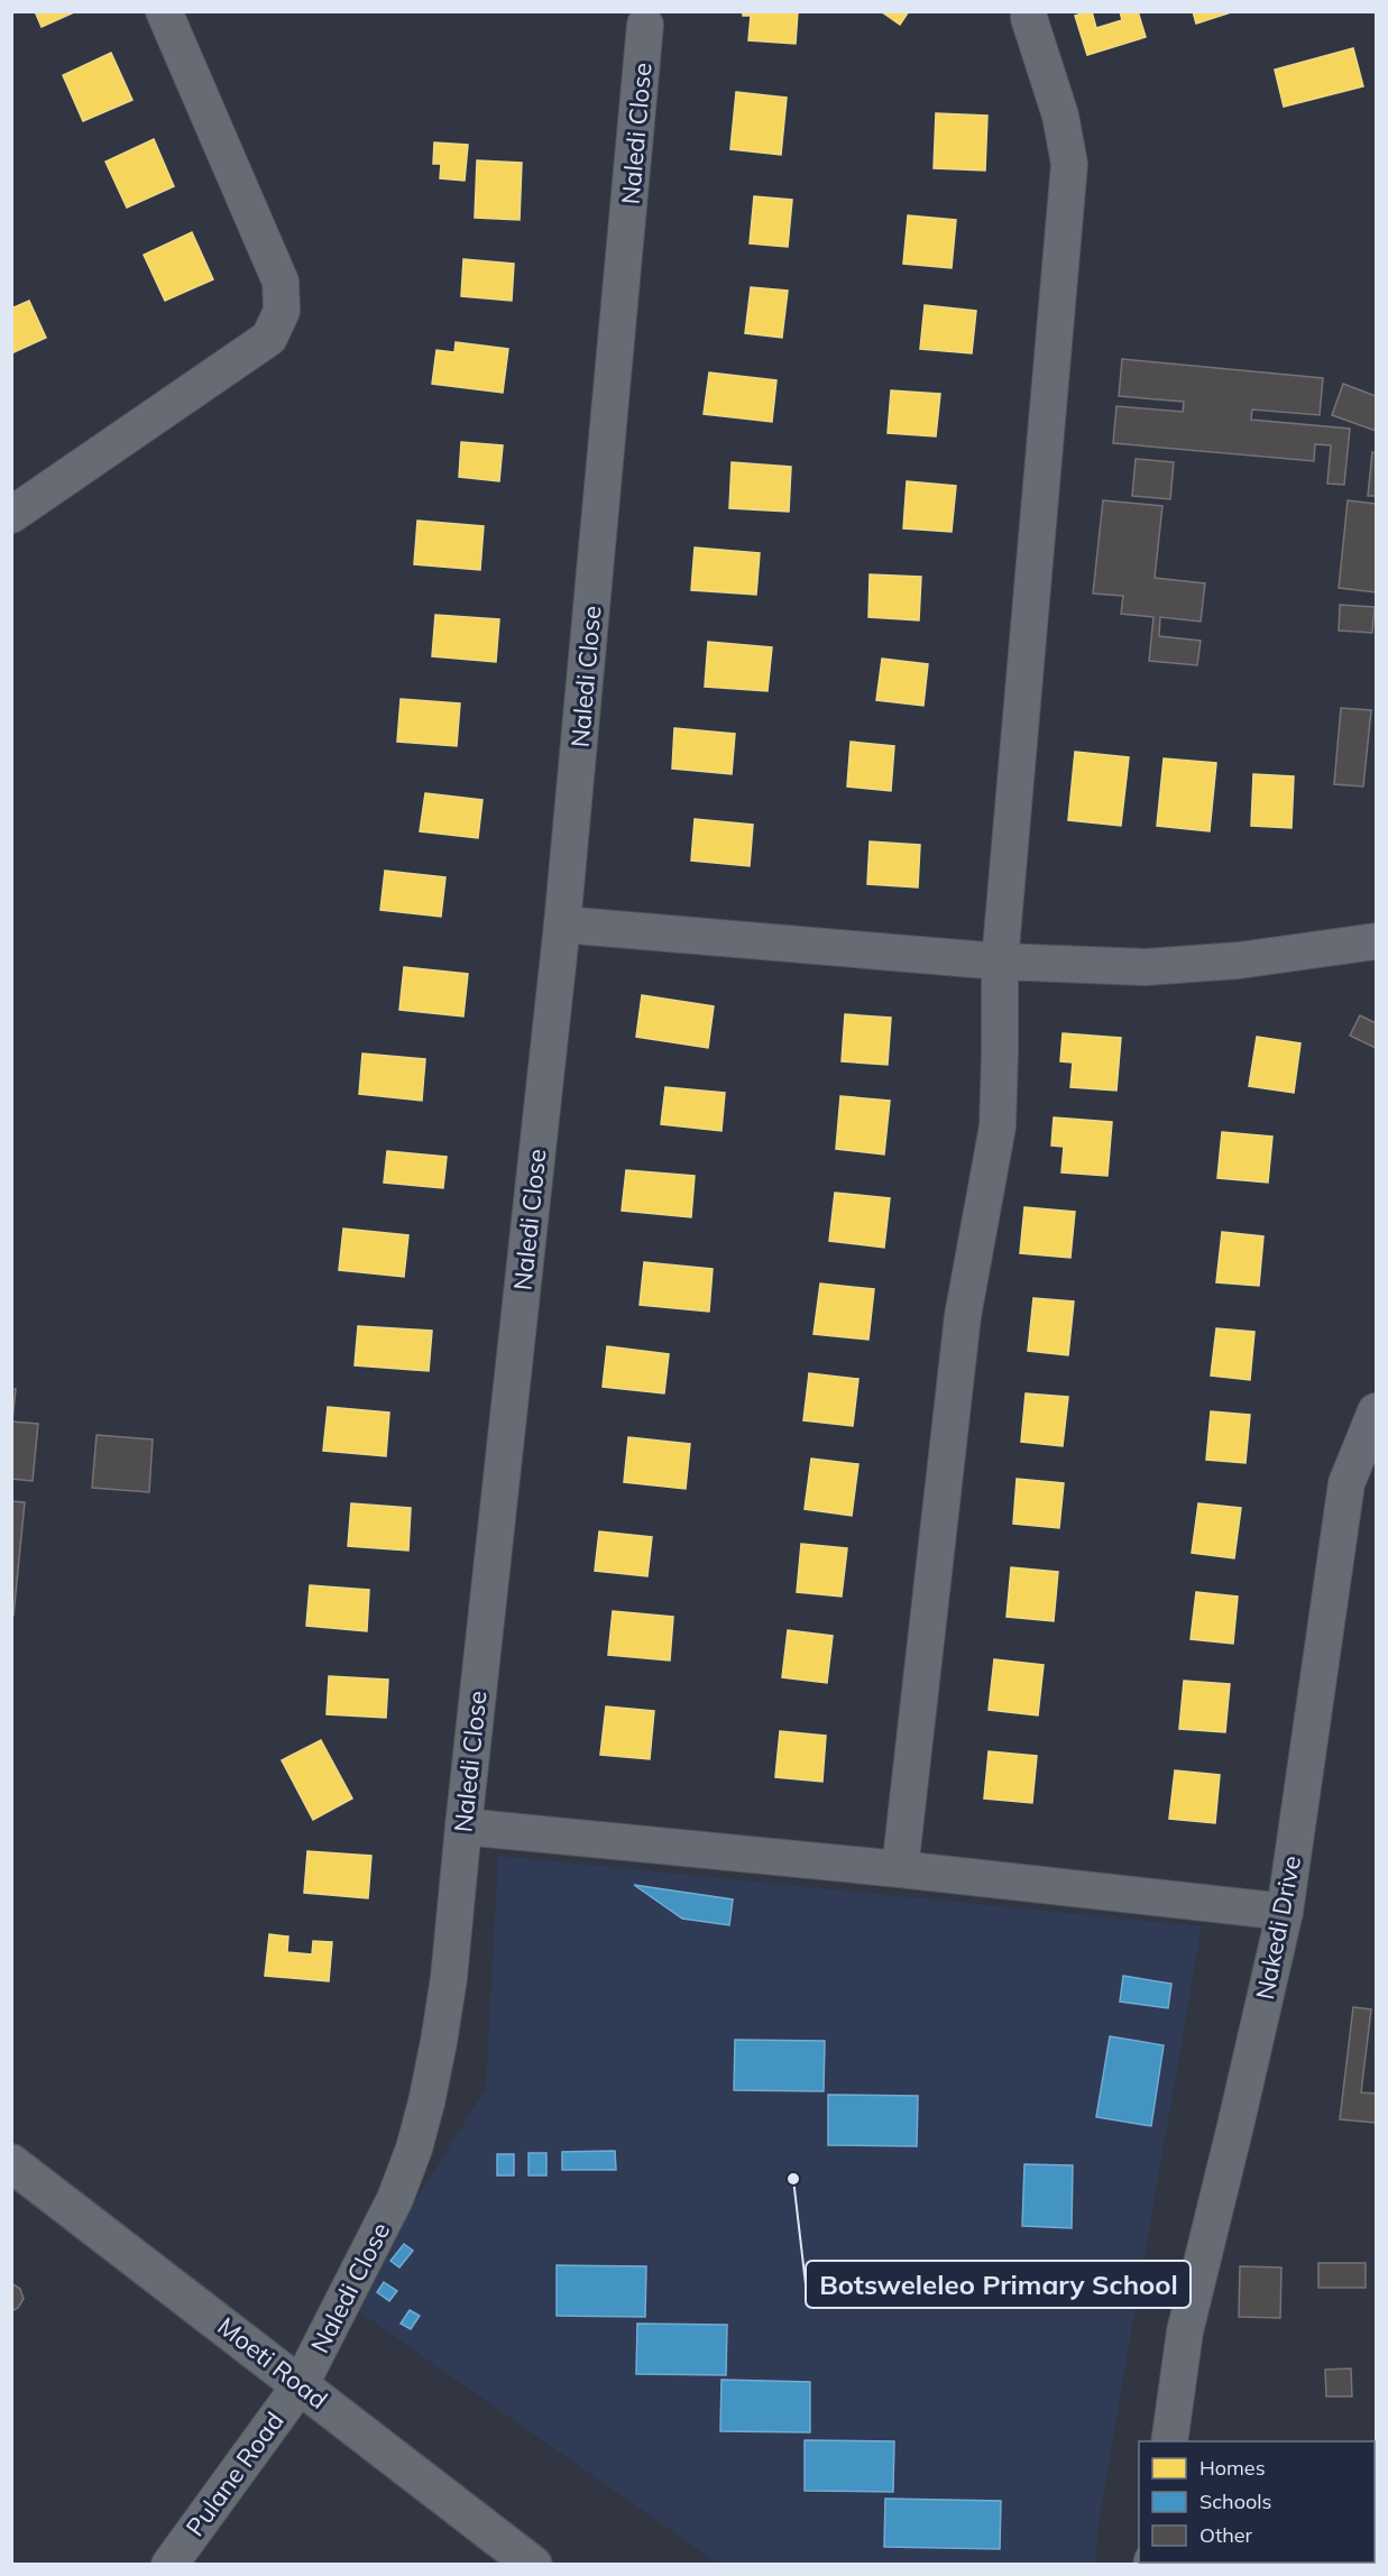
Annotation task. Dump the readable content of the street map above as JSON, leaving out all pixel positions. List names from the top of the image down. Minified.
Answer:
{"streets":{"street":["Naledi Close","Nakedi Drive","Moeti Road","Pulane Road"]},"crossings":[["Naledi Close","Moeti Road"],["Naledi Close","Pulane Road"],["Moeti Road","Pulane Road"]],"places":["Botsweleleo Primary School"],"legend":["Homes","Schools","Other"]}
